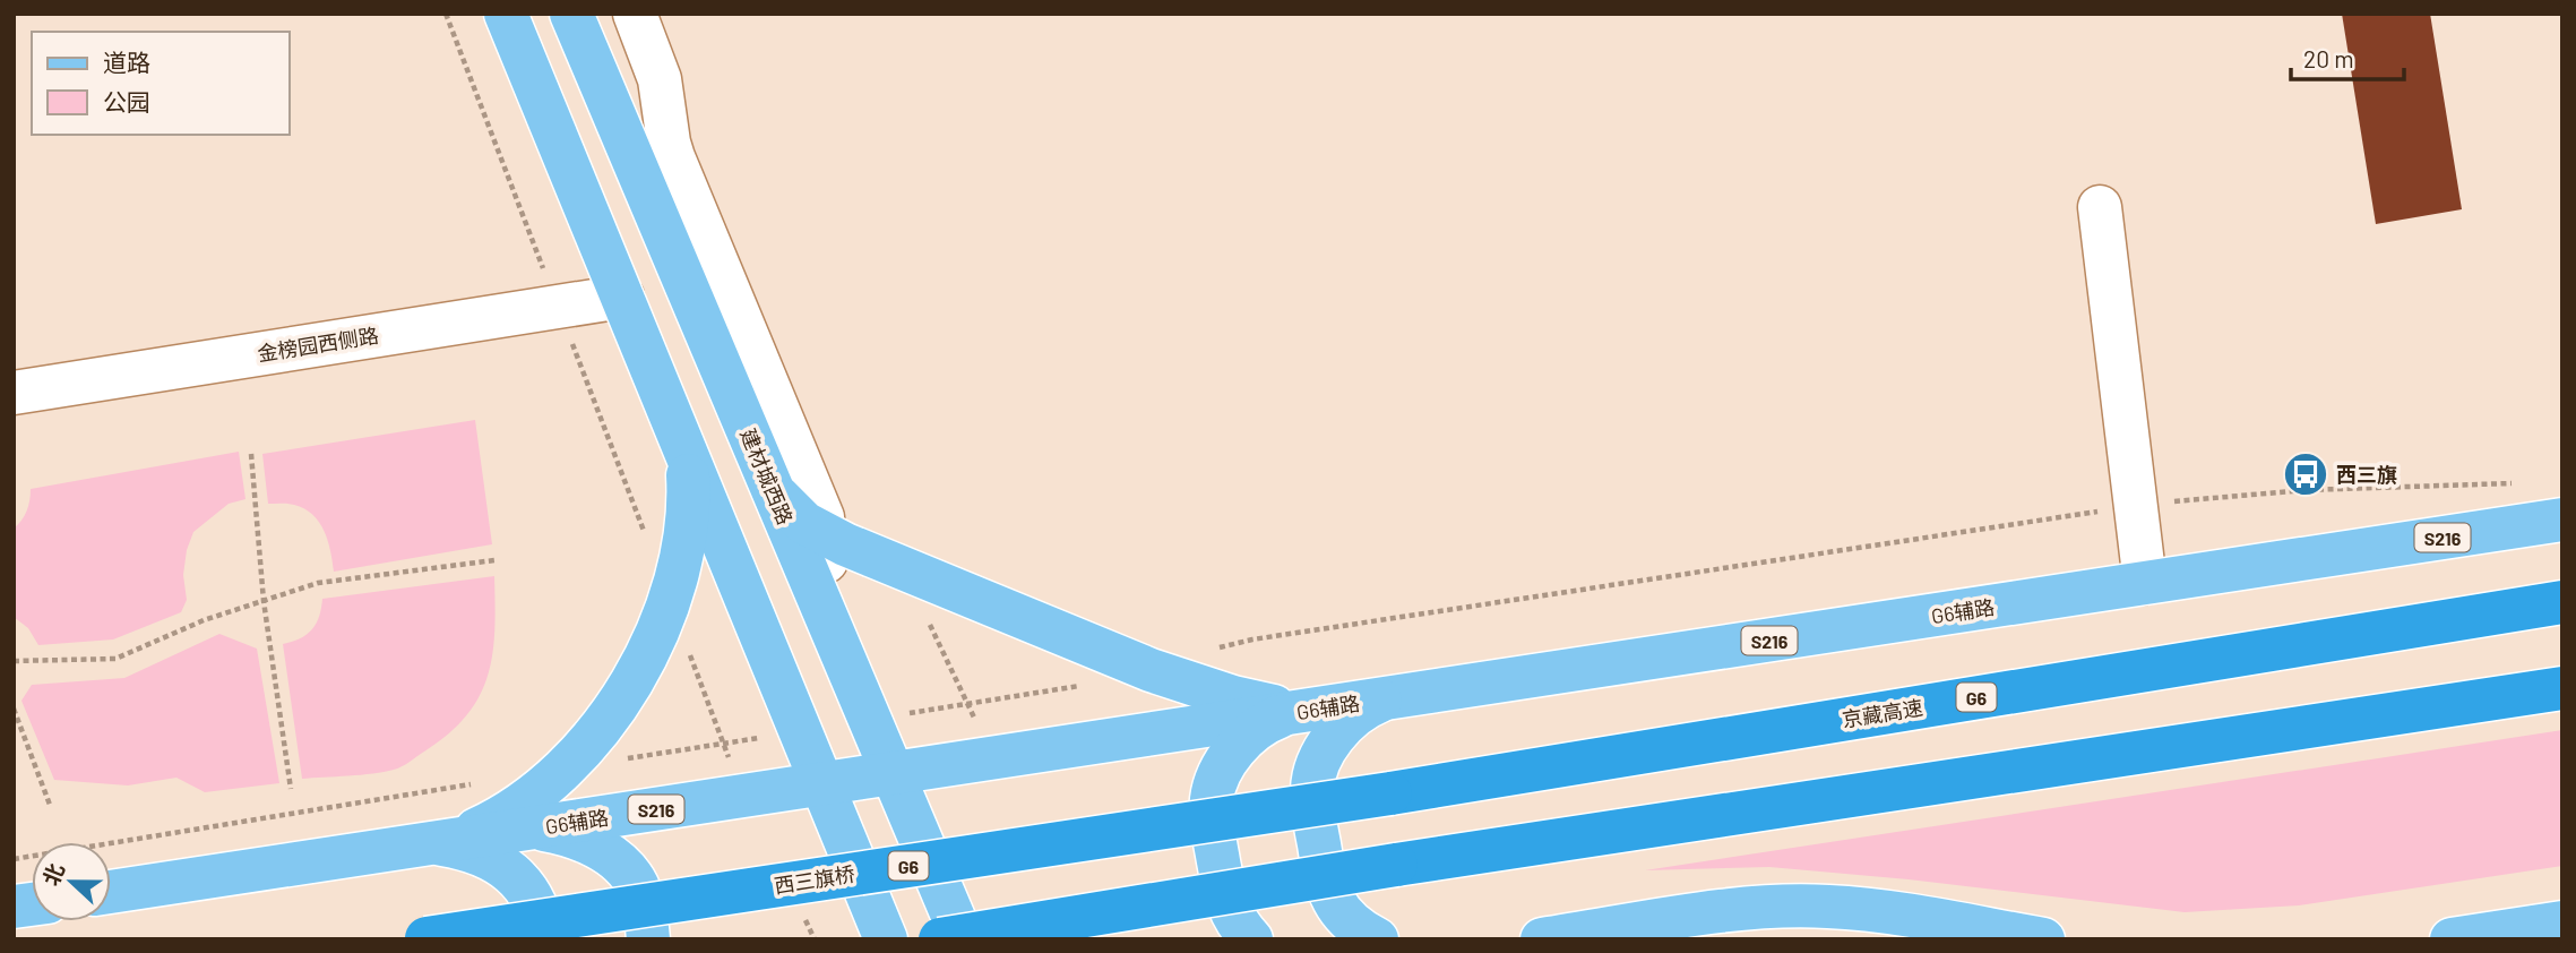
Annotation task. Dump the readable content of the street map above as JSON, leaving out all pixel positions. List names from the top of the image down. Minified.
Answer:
{"streets":{"highway":["G6","京藏高速","西三旗桥"],"main road":["建材城西路","S216","G6辅路"],"street":["金榜园西侧路"]},"crossings":[["建材城西路","G6辅路"],["G6","西三旗桥"],["京藏高速","西三旗桥"]],"places":{"bus stop":["西三旗"]},"legend":["道路","公园"],"scale_bar":"20 m","north":"left"}
